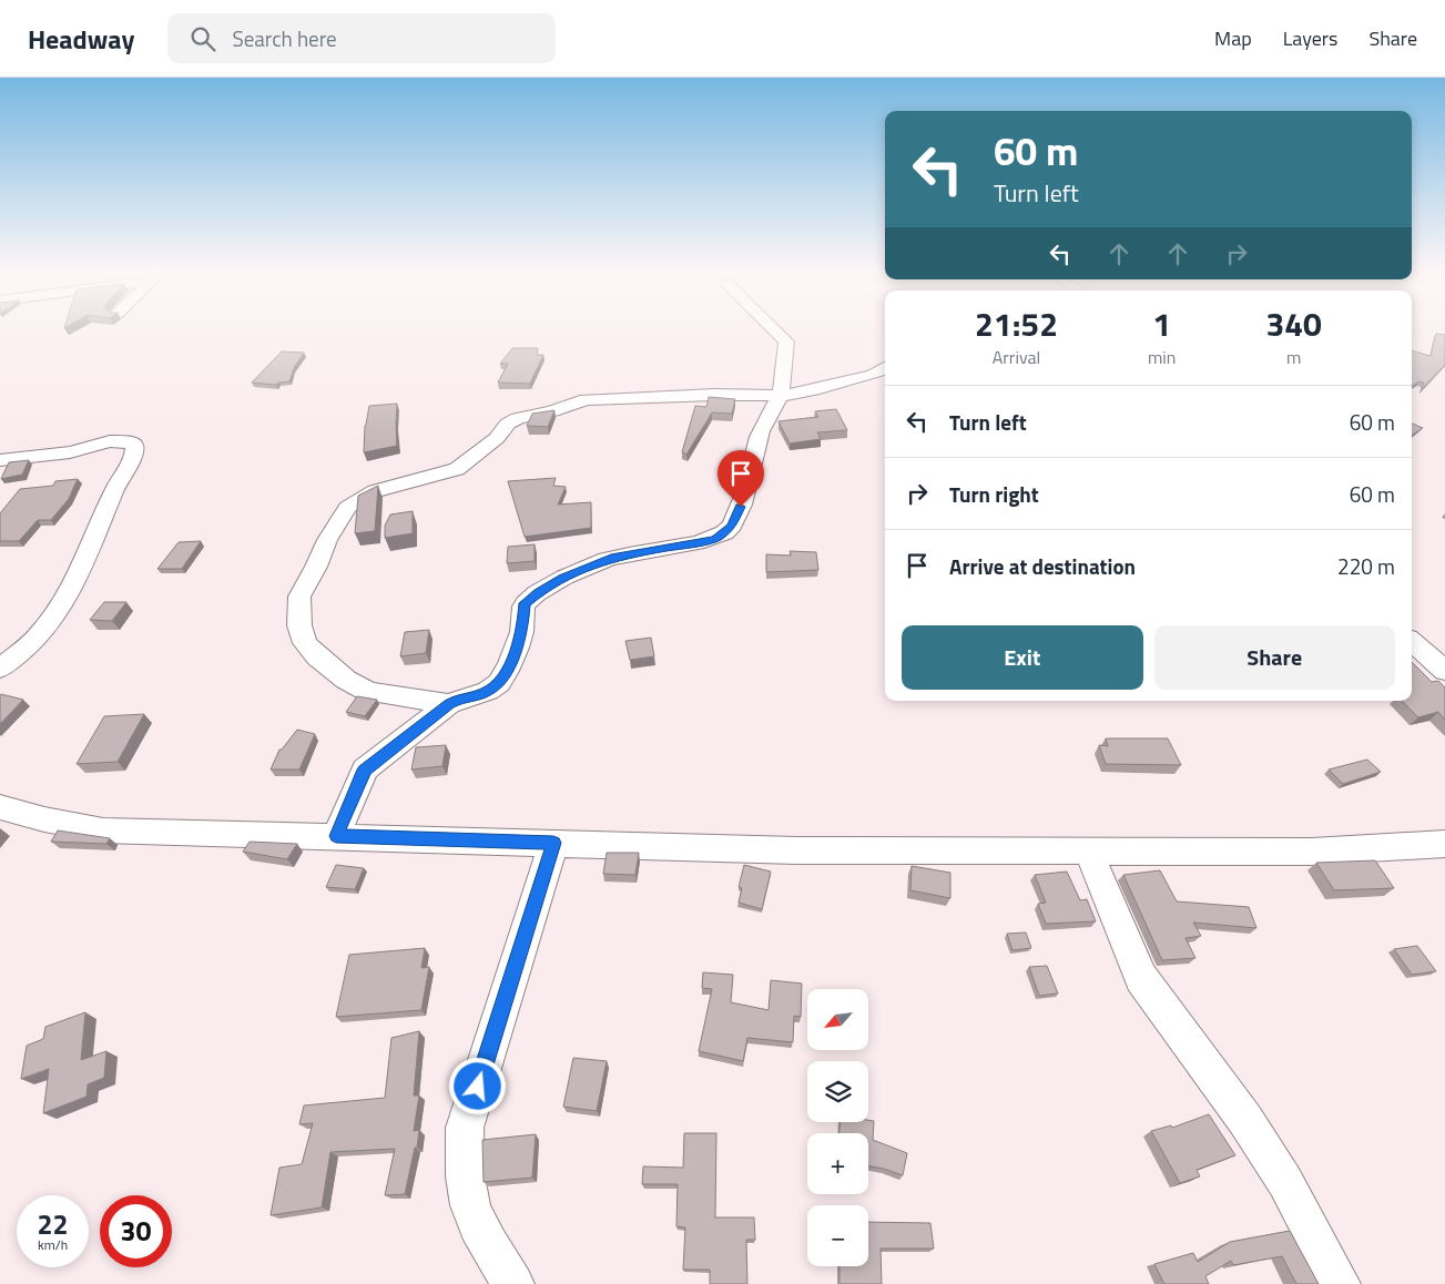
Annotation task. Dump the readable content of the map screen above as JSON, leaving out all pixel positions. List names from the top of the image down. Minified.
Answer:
{"north":"bottom left","page":{"header":"Headway","search":"Search here","nav":["Map","Layers","Share"],"turn":["60 m","Turn left"],"eta":["21:52","Arrival","1","min","340","m"],"list":[{"name":"Turn left","value":"60 m"},{"name":"Turn right","value":"60 m"},{"name":"Arrive at destination","value":"220 m"}],"buttons":["Exit","Share"],"map_buttons":["+","−"],"speed":"22 km/h","limit":"30"}}
